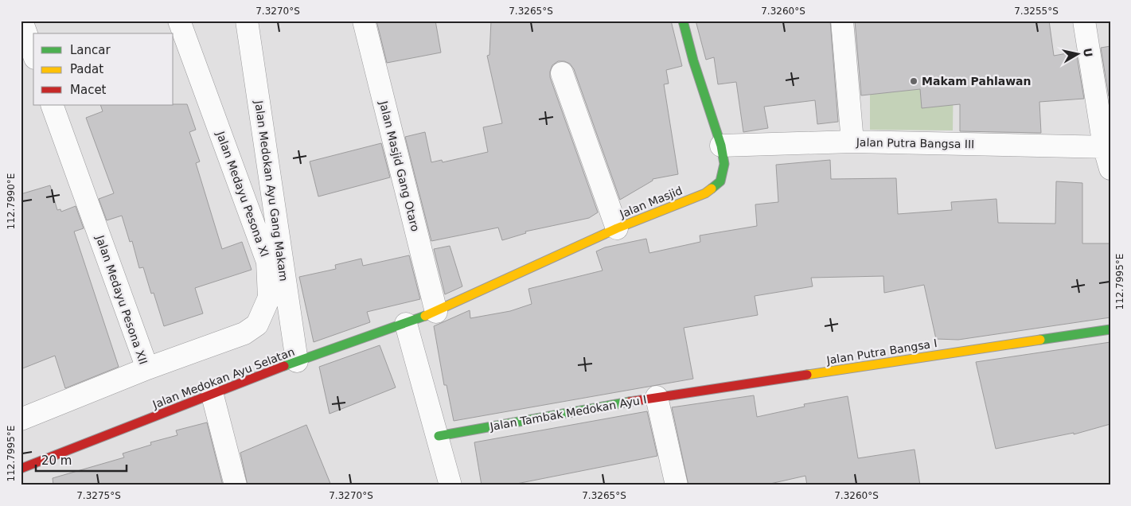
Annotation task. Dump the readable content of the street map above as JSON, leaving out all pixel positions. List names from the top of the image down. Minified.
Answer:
{"streets":{"street":["Jalan Putra Bangsa III","Jalan Masjid Gang Otaro","Jalan Medokan Ayu Gang Makam","Jalan Medayu Pesona XI","Jalan Masjid","Jalan Medayu Pesona XII","Jalan Putra Bangsa I","Jalan Medokan Ayu Selatan","Jalan Tambak Medokan Ayu I"]},"crossings":[["Jalan Putra Bangsa III","Jalan Masjid"],["Jalan Masjid Gang Otaro","Jalan Masjid"],["Jalan Masjid Gang Otaro","Jalan Medokan Ayu Selatan"],["Jalan Medokan Ayu Gang Makam","Jalan Medokan Ayu Selatan"],["Jalan Medayu Pesona XI","Jalan Medayu Pesona XII"],["Jalan Masjid","Jalan Medokan Ayu Selatan"],["Jalan Putra Bangsa I","Jalan Tambak Medokan Ayu I"]],"places":["Makam Pahlawan"],"legend":["Lancar","Padat","Macet"],"scale_bar":"20 m","north":"right","coordinates":["7.3270°S","7.3265°S","7.3260°S","7.3255°S","112.7990°E","112.7995°E","7.3275°S"]}
